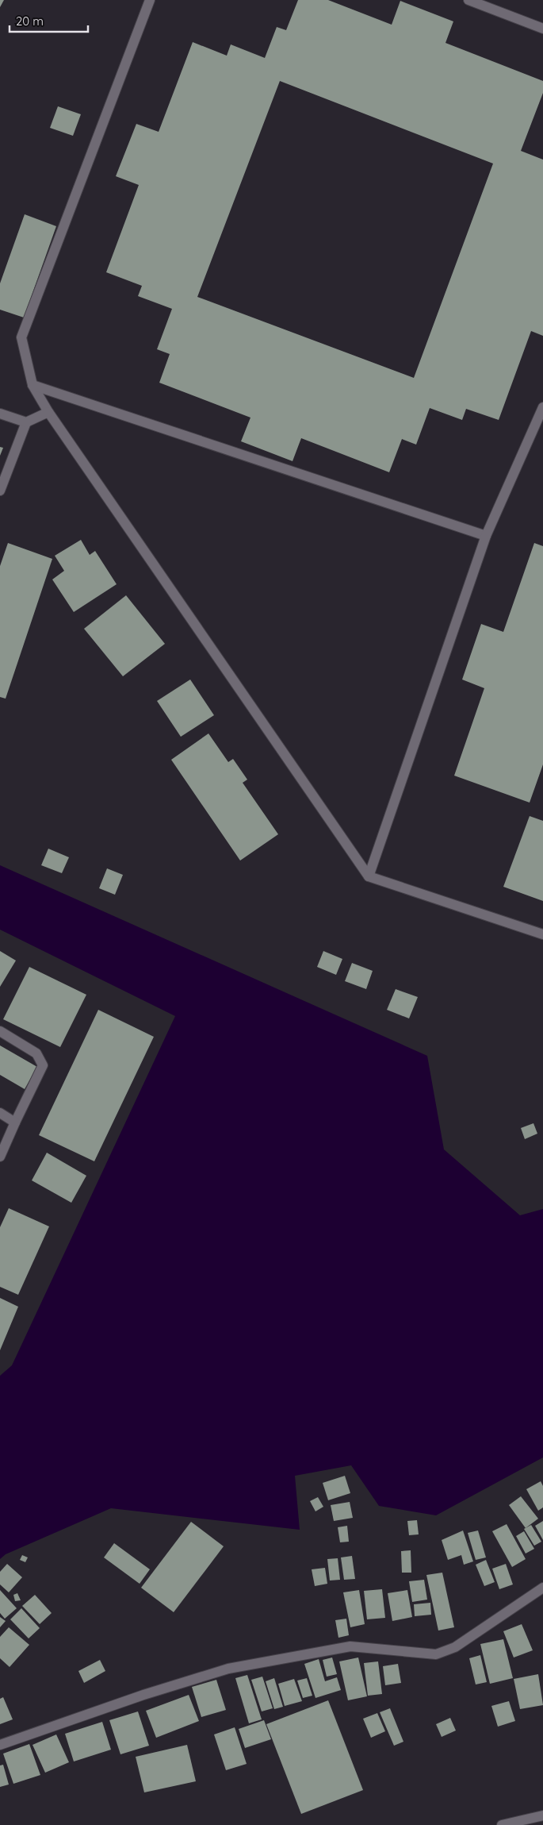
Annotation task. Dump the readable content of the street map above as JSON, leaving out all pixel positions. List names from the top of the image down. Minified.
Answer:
{"scale_bar":"20 m"}
